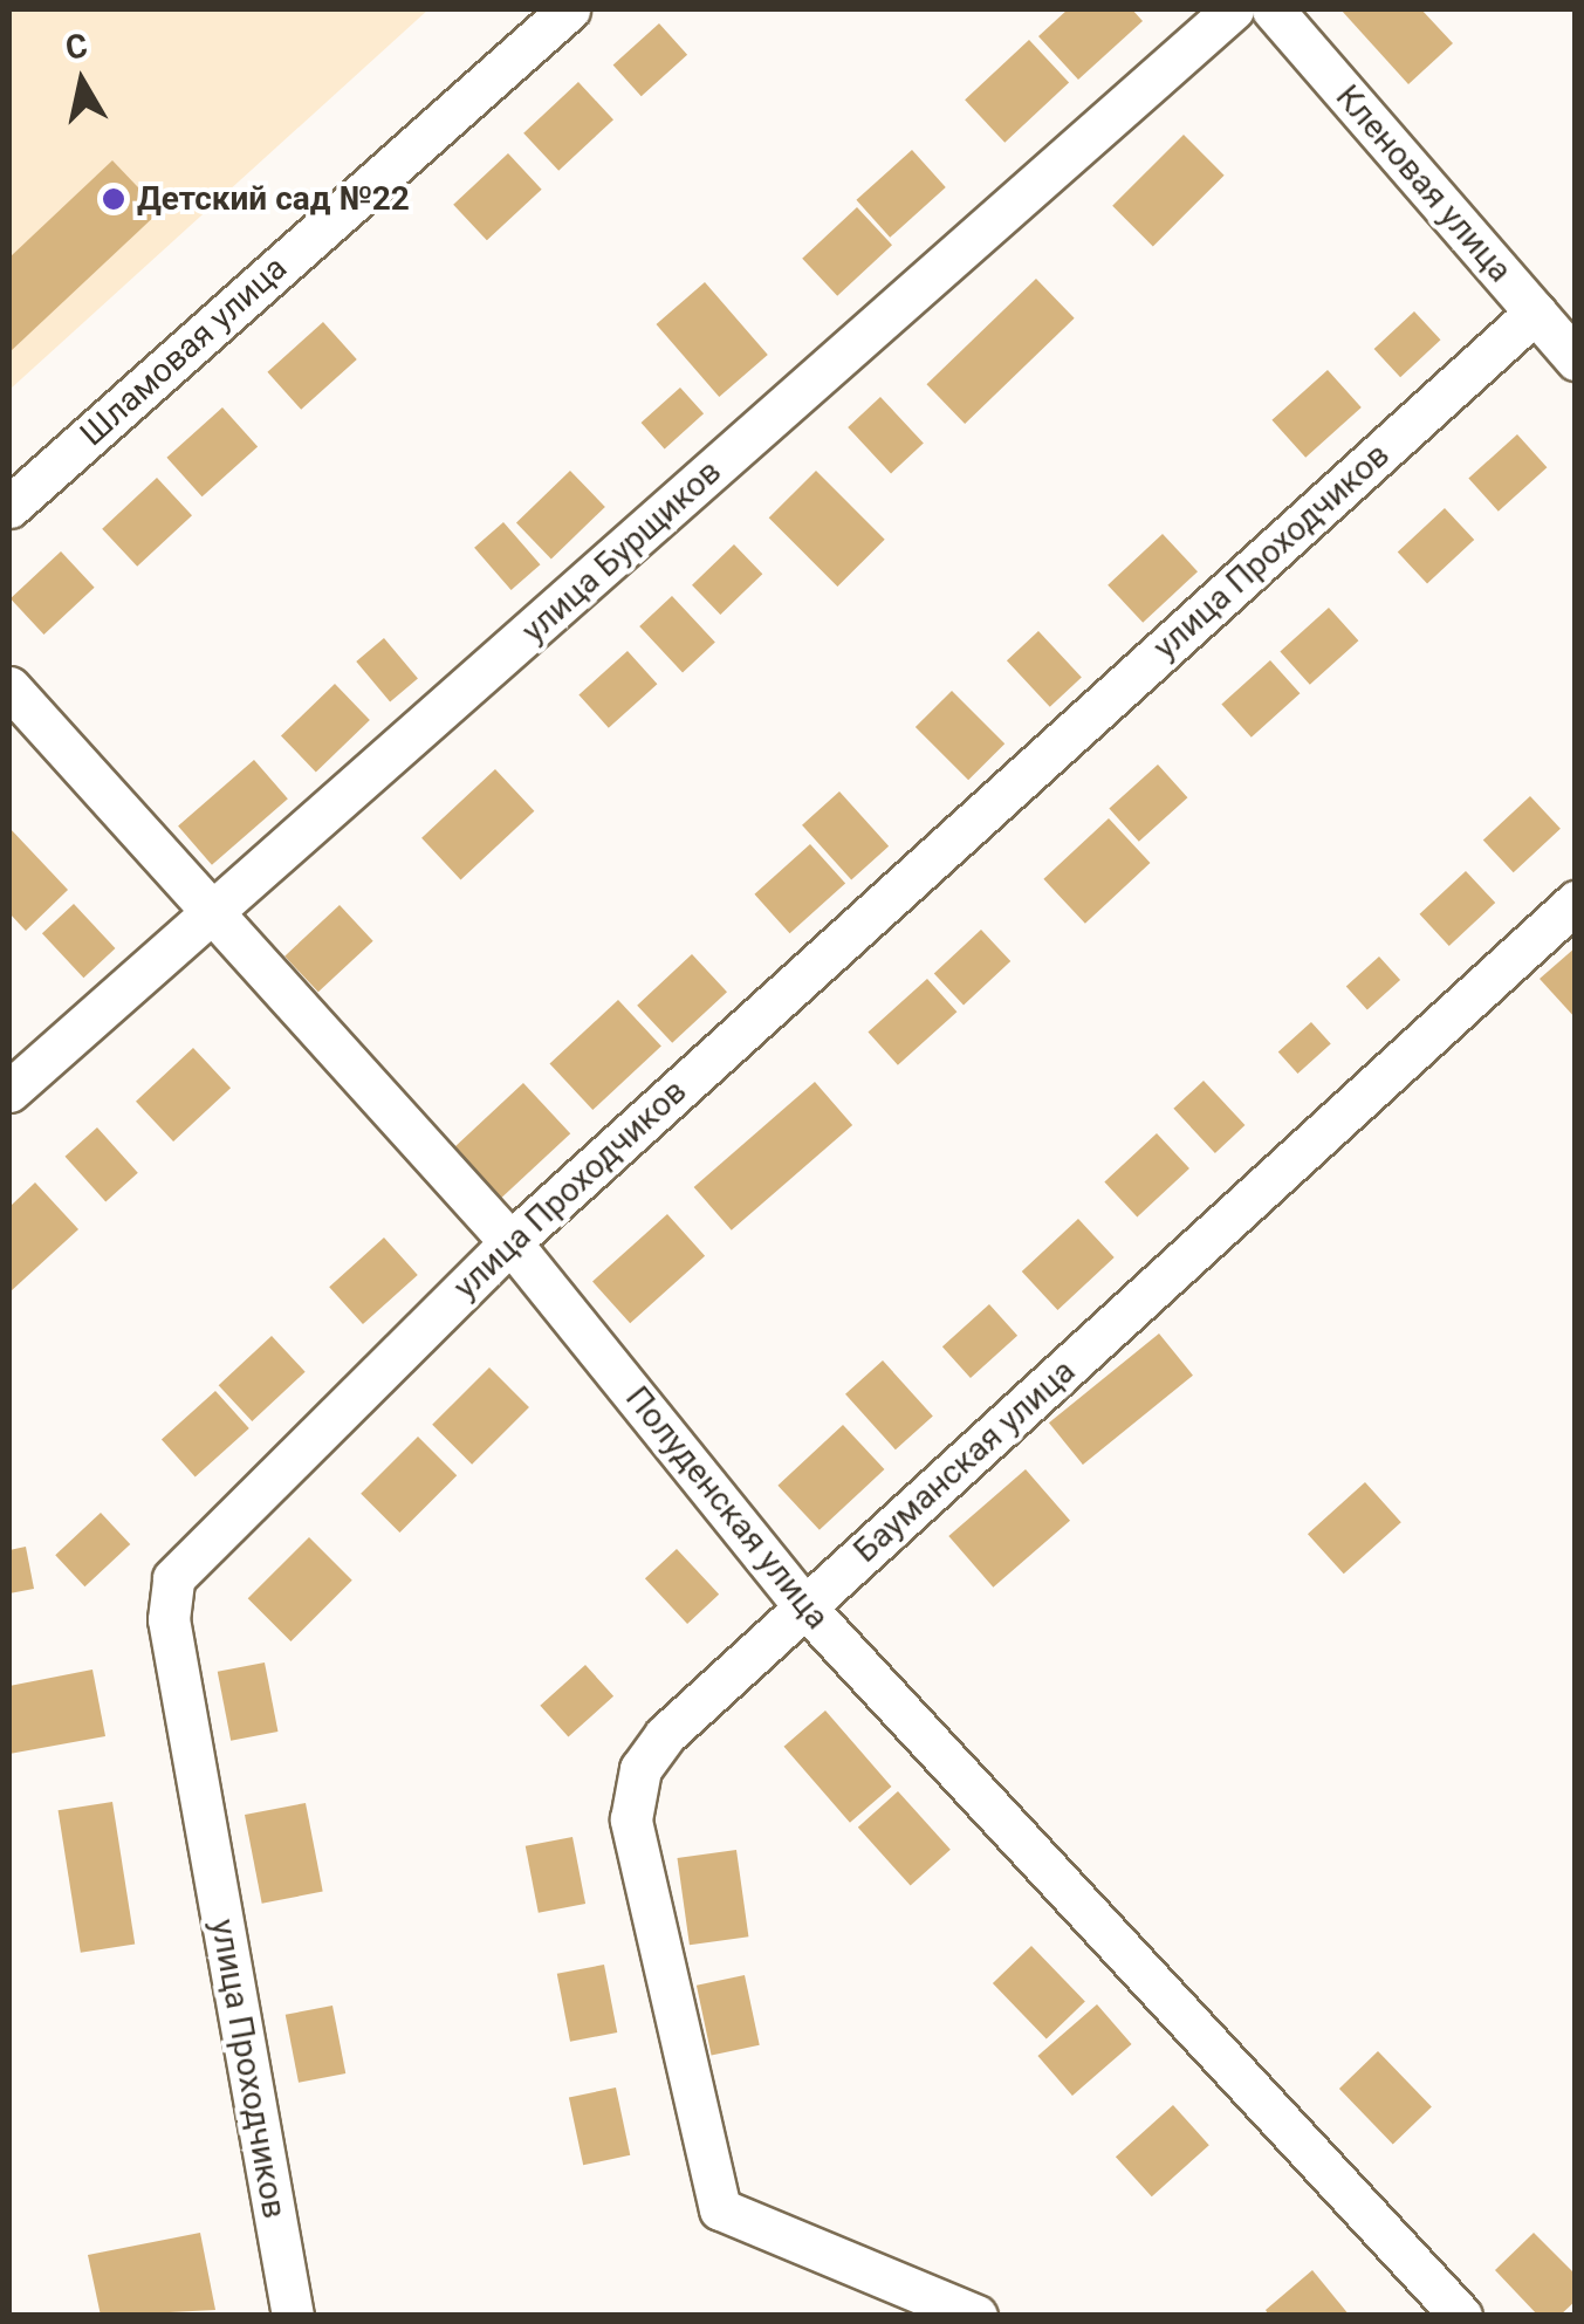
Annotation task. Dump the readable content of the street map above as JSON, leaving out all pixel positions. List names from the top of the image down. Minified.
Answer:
{"streets":{"street":["Кленовая улица","Шламовая улица","улица Бурщиков","улица Проходчиков","Бауманская улица","Полуденская улица"]},"crossings":[["Кленовая улица","улица Проходчиков"],["улица Бурщиков","Полуденская улица"],["улица Проходчиков","Полуденская улица"],["Бауманская улица","Полуденская улица"]],"places":["Детский сад №22"],"north":"top"}
